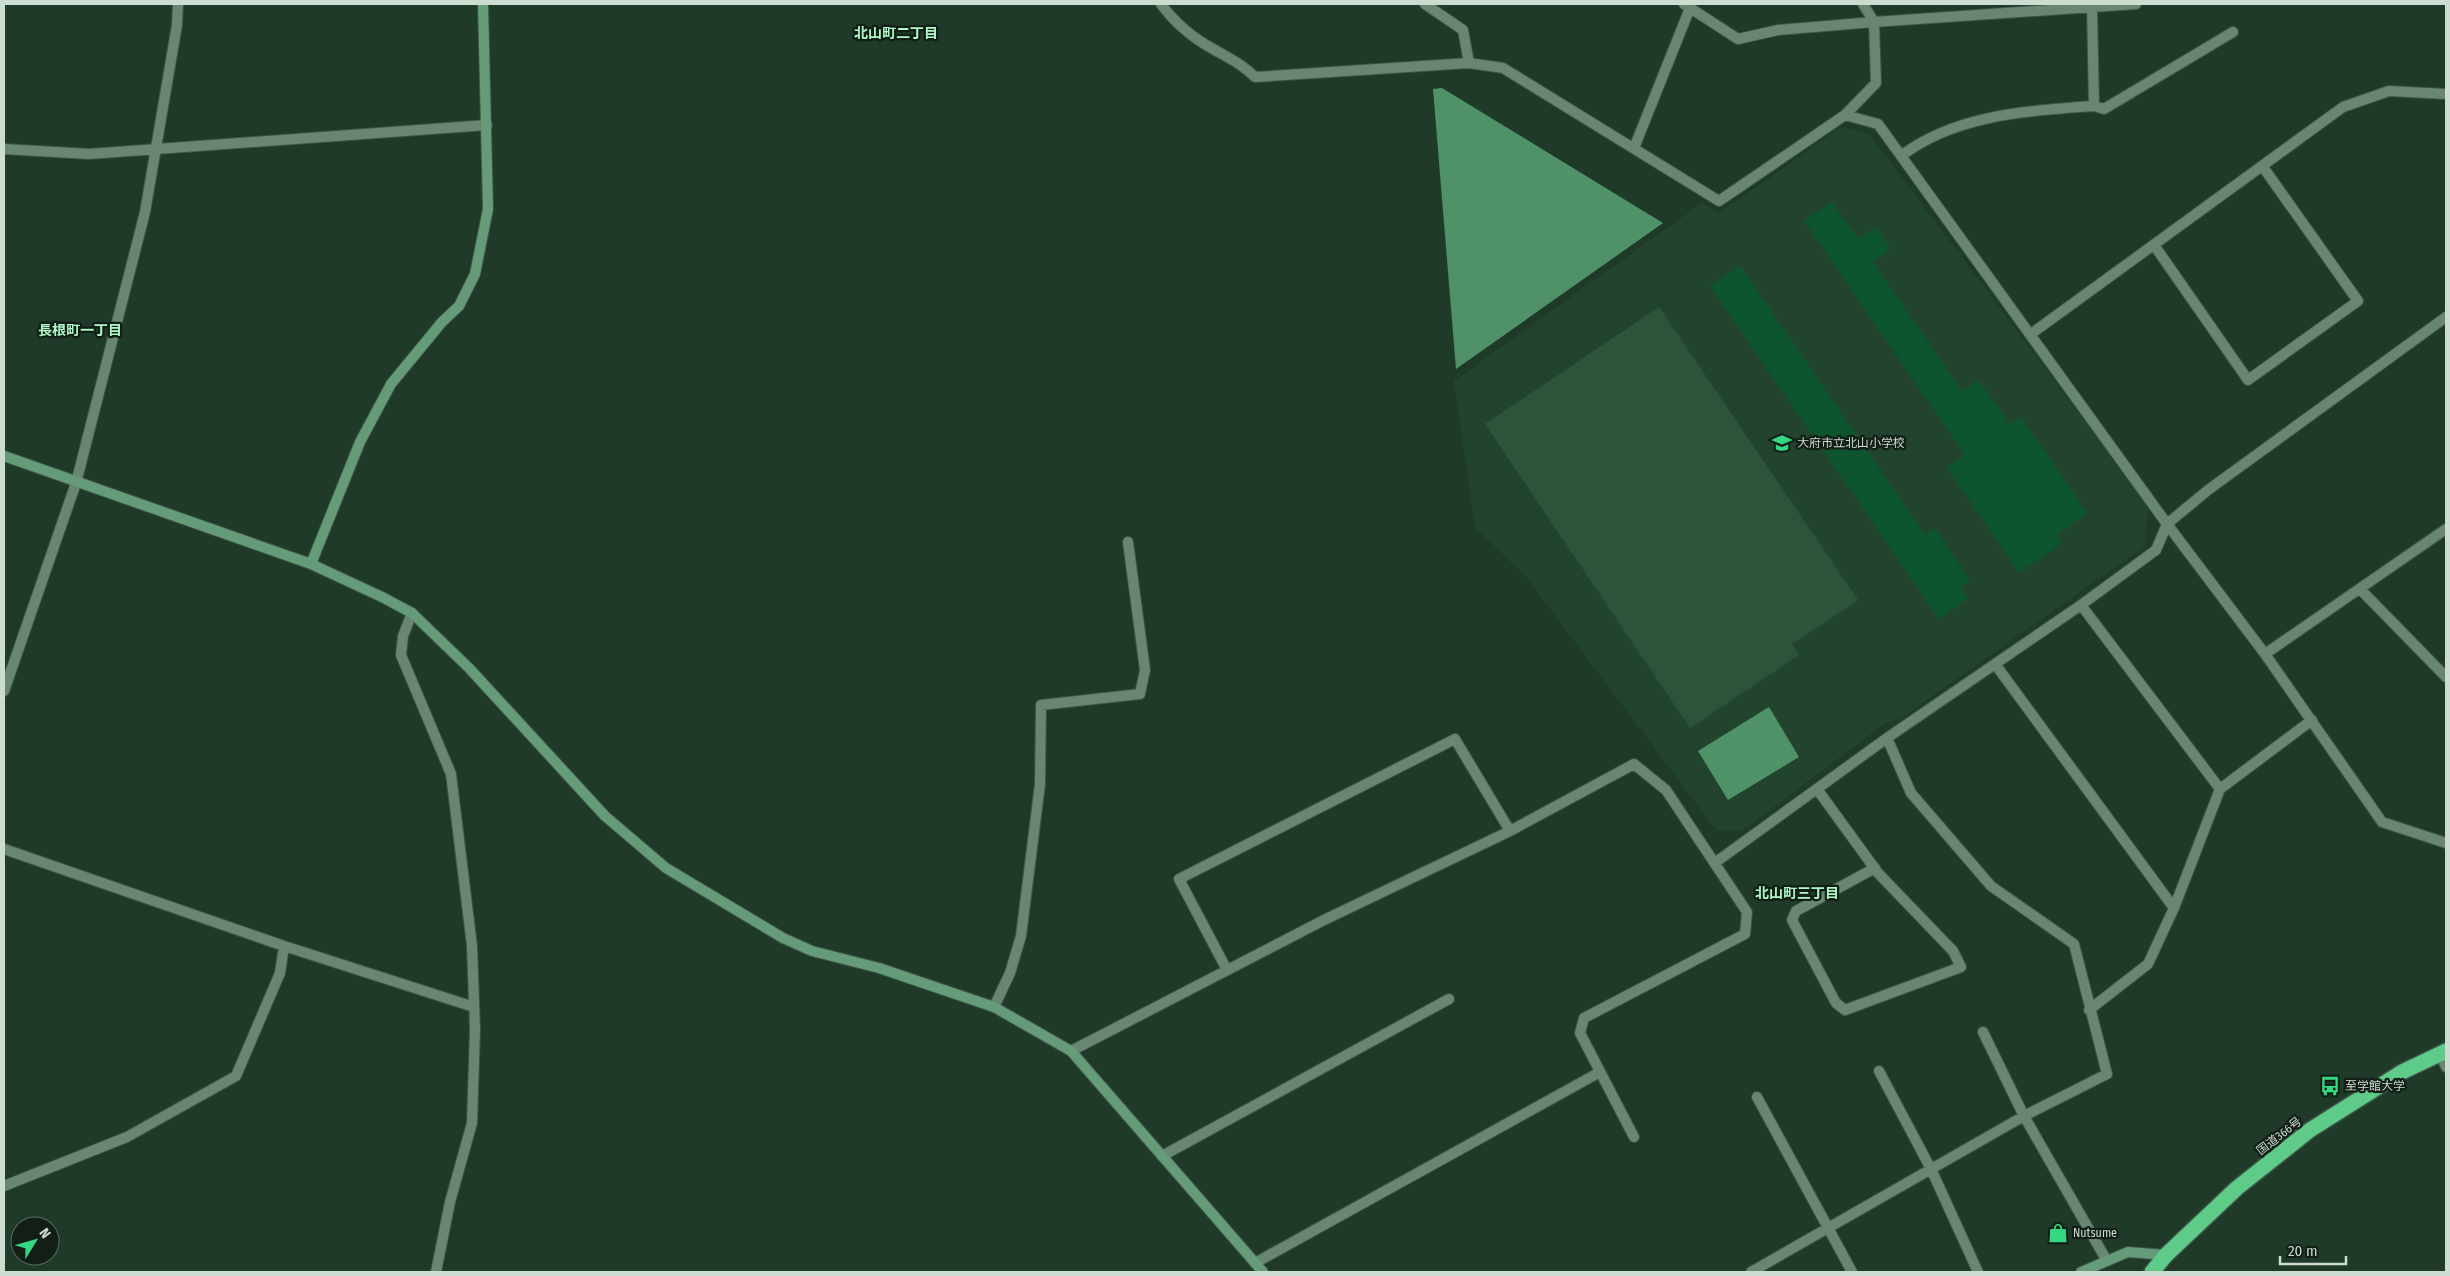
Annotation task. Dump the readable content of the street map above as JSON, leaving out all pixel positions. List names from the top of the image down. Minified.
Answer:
{"streets":{"highway":["国道366号"]},"districts":["北山町二丁目","長根町一丁目","北山町三丁目"],"places":{"school or university":["大府市立北山小学校"],"bus stop":["至学館大学"],"shop":["Nutsume"]},"scale_bar":"20 m","north":"top right"}
